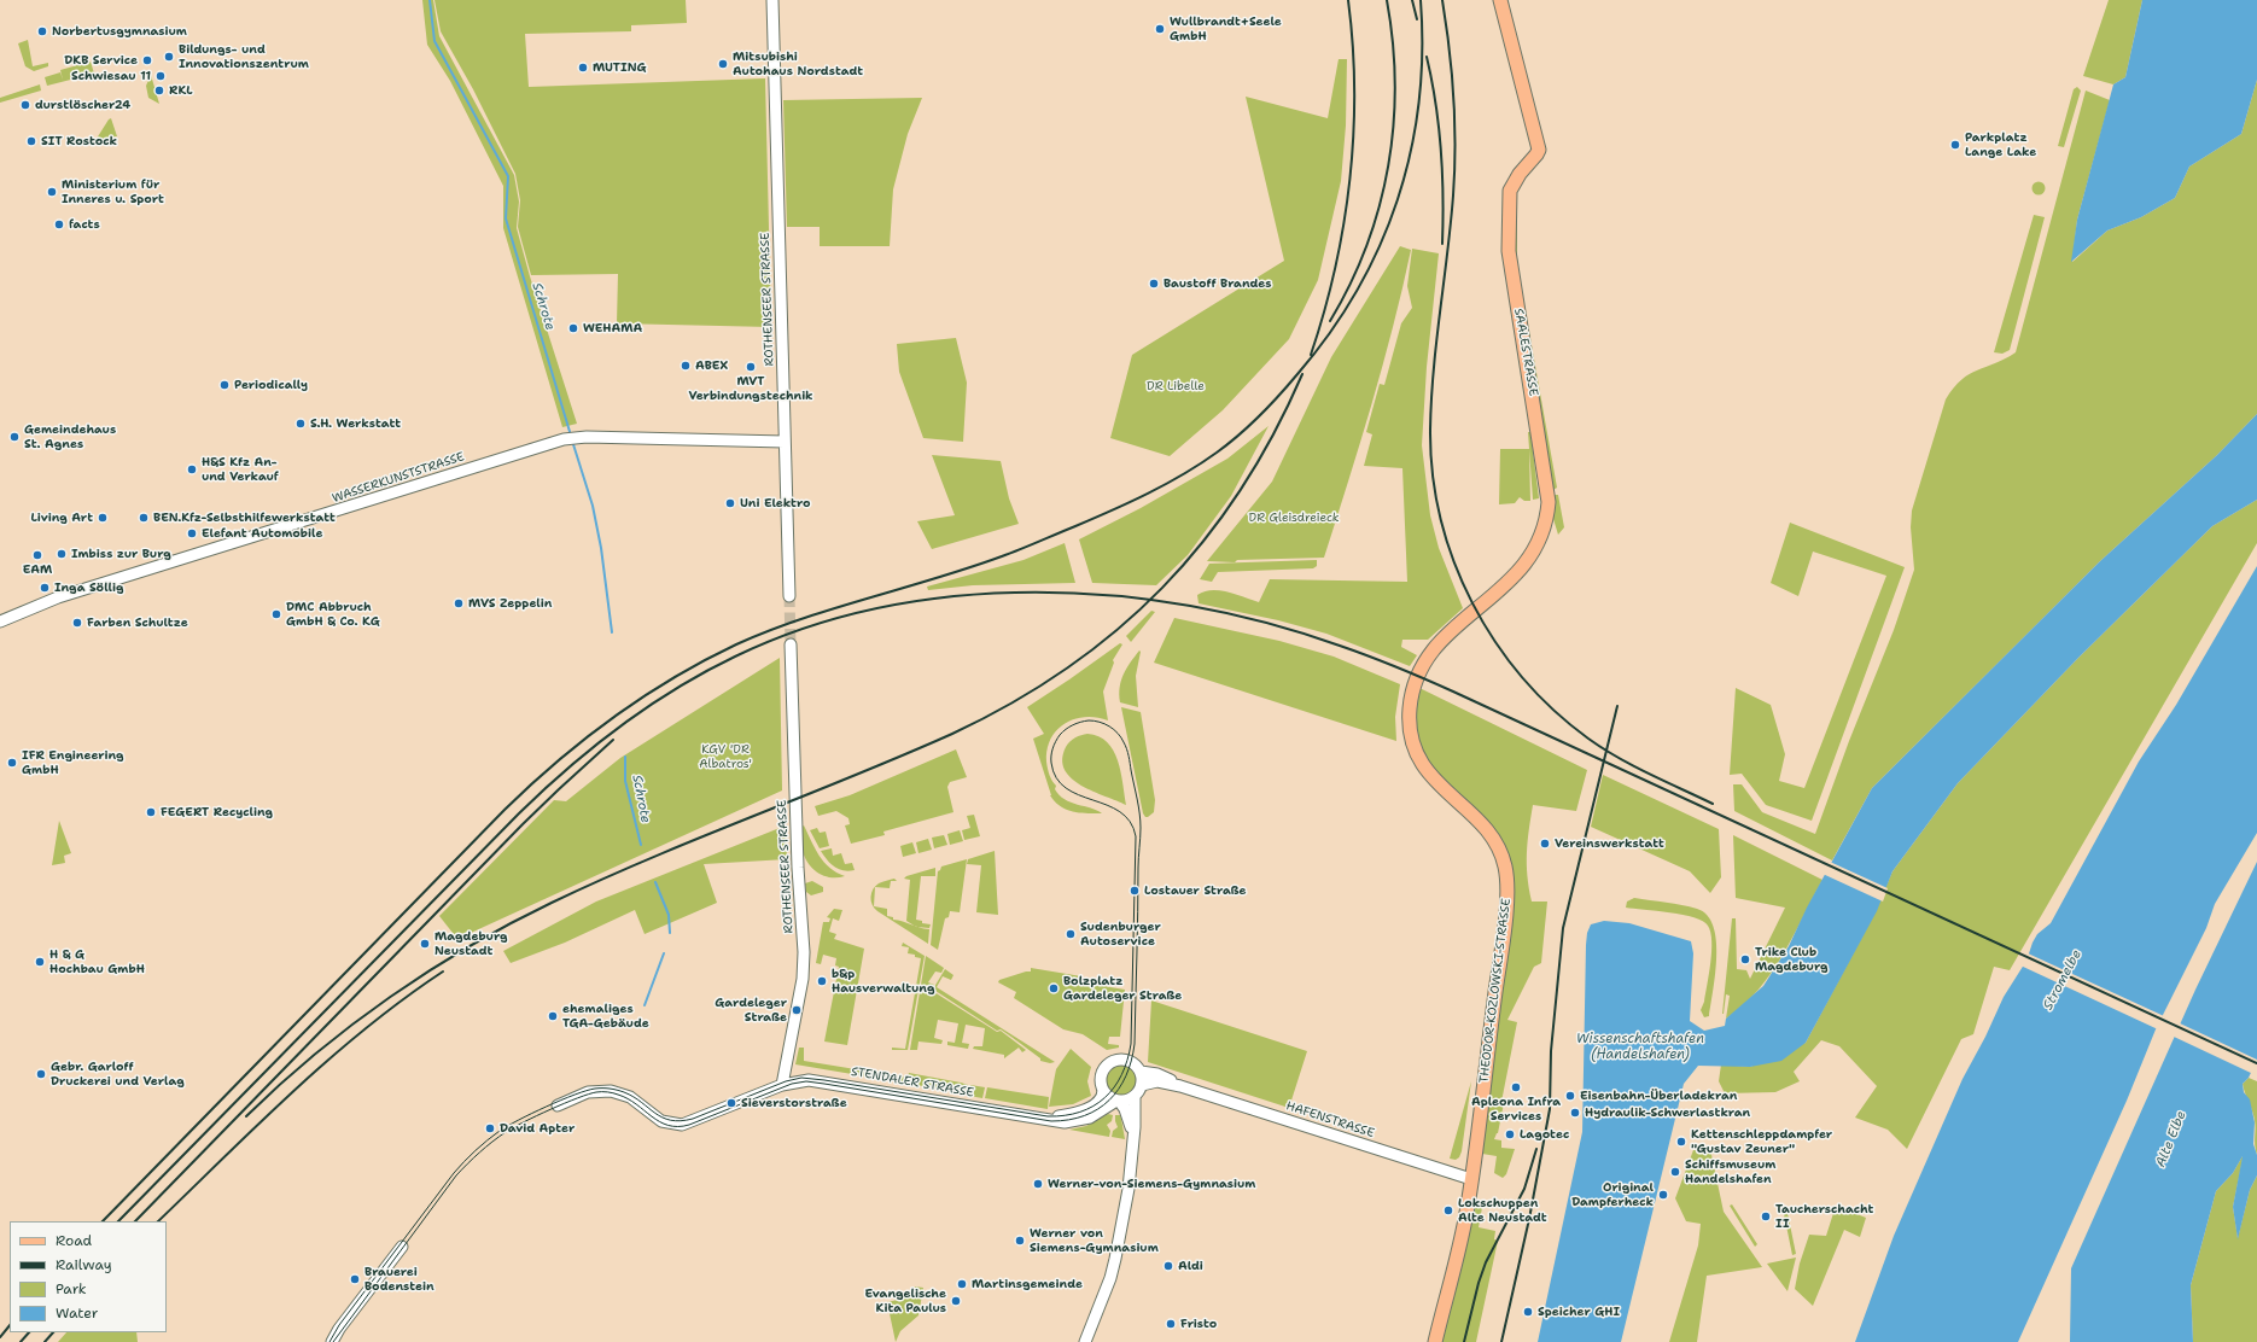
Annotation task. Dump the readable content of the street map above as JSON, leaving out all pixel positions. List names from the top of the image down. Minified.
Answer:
{"streets":{"main road":["SAALESTRASSE","THEODOR-KOZLOWSKI-STRASSE"],"street":["ROTHENSEER STRASSE","WASSERKUNSTSTRASSE","STENDALER STRASSE","HAFENSTRASSE"]},"crossings":[["ROTHENSEER STRASSE","WASSERKUNSTSTRASSE"],["ROTHENSEER STRASSE","STENDALER STRASSE"],["SAALESTRASSE","THEODOR-KOZLOWSKI-STRASSE"],["THEODOR-KOZLOWSKI-STRASSE","HAFENSTRASSE"],["STENDALER STRASSE","HAFENSTRASSE"]],"water":["Schrote","Stromelbe","Wissenschaftshafen (Handelshafen)","Alte Elbe"],"parks":["DR Libelle","DR Gleisdreieck","KGV 'DR Albatros'"],"places":["Wullbrandt+Seele GmbH","Norbertusgymnasium","Bildungs- und Innovationszentrum","DKB Service","Mitsubishi Autohaus Nordstadt","MUTING","Schwiesau 11","RKL","durstlöscher24","SIT Rostock","Parkplatz Lange Lake","Ministerium für Inneres u. Sport","facts","Baustoff Brandes","WEHAMA","ABEX","MVT Verbindungstechnik","Periodically","S.H. Werkstatt","Gemeindehaus St. Agnes","H&S Kfz An- und Verkauf","Uni Elektro","Living Art","BEN.Kfz-Selbsthilfewerkstatt","Elefant Automobile","Imbiss zur Burg","EAM","Inga Söllig","MVS Zeppelin","DMC Abbruch GmbH & Co. KG","Farben Schultze","IFR Engineering GmbH","FEGERT Recycling","Vereinswerkstatt","Lostauer Straße","Sudenburger Autoservice","Magdeburg Neustadt","Trike Club Magdeburg","H & G Hochbau GmbH","b&p Hausverwaltung","Bolzplatz Gardeleger Straße","Gardeleger Straße","ehemaliges TGA-Gebäude","Gebr. Garloff Druckerei und Verlag","Apleona Infra Services","Eisenbahn-Überladekran","Sieverstorstraße","Hydraulik-Schwerlastkran","David Apter","Lagotec","Kettenschleppdampfer \"Gustav Zeuner\"","Schiffsmuseum Handelshafen","Werner-von-Siemens-Gymnasium","Original Dampferheck","Lokschuppen Alte Neustadt","Taucherschacht II","Werner von Siemens-Gymnasium","Aldi","Brauerei Bodenstein","Martinsgemeinde","Evangelische Kita Paulus","Speicher GHI","Fristo"],"legend":["Road","Railway","Park","Water"]}
